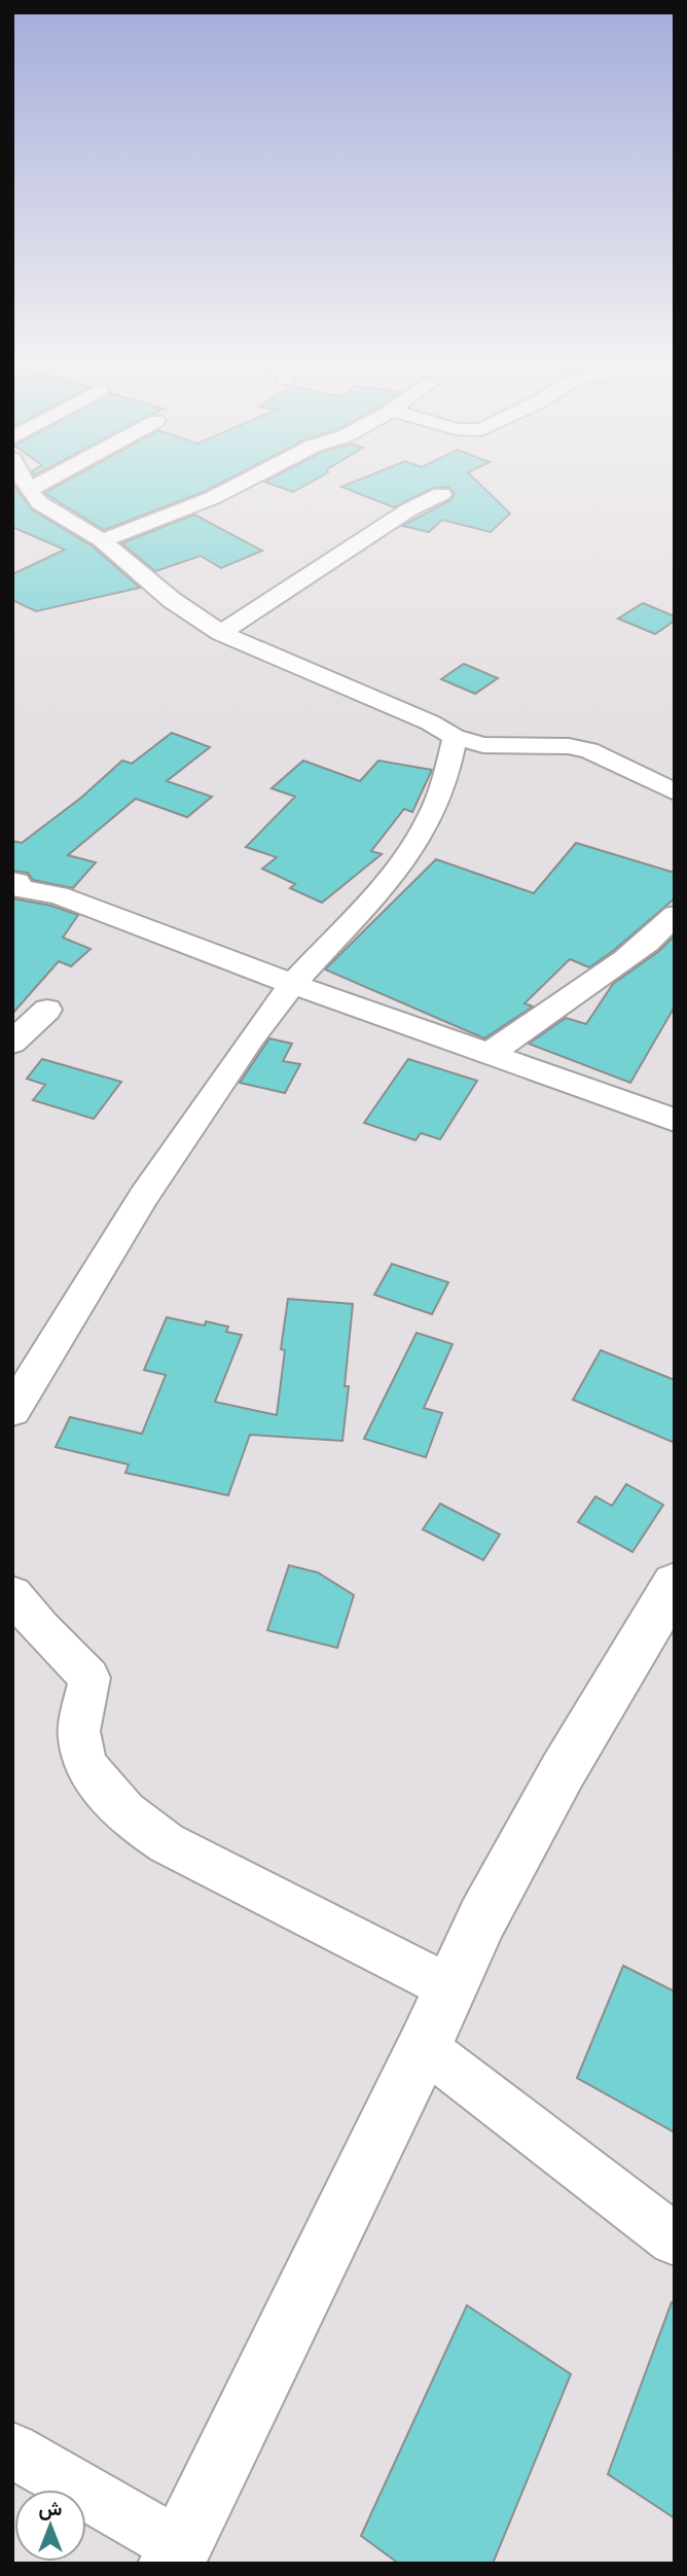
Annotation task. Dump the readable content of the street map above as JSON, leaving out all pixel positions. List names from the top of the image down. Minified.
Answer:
{"north":"top"}
